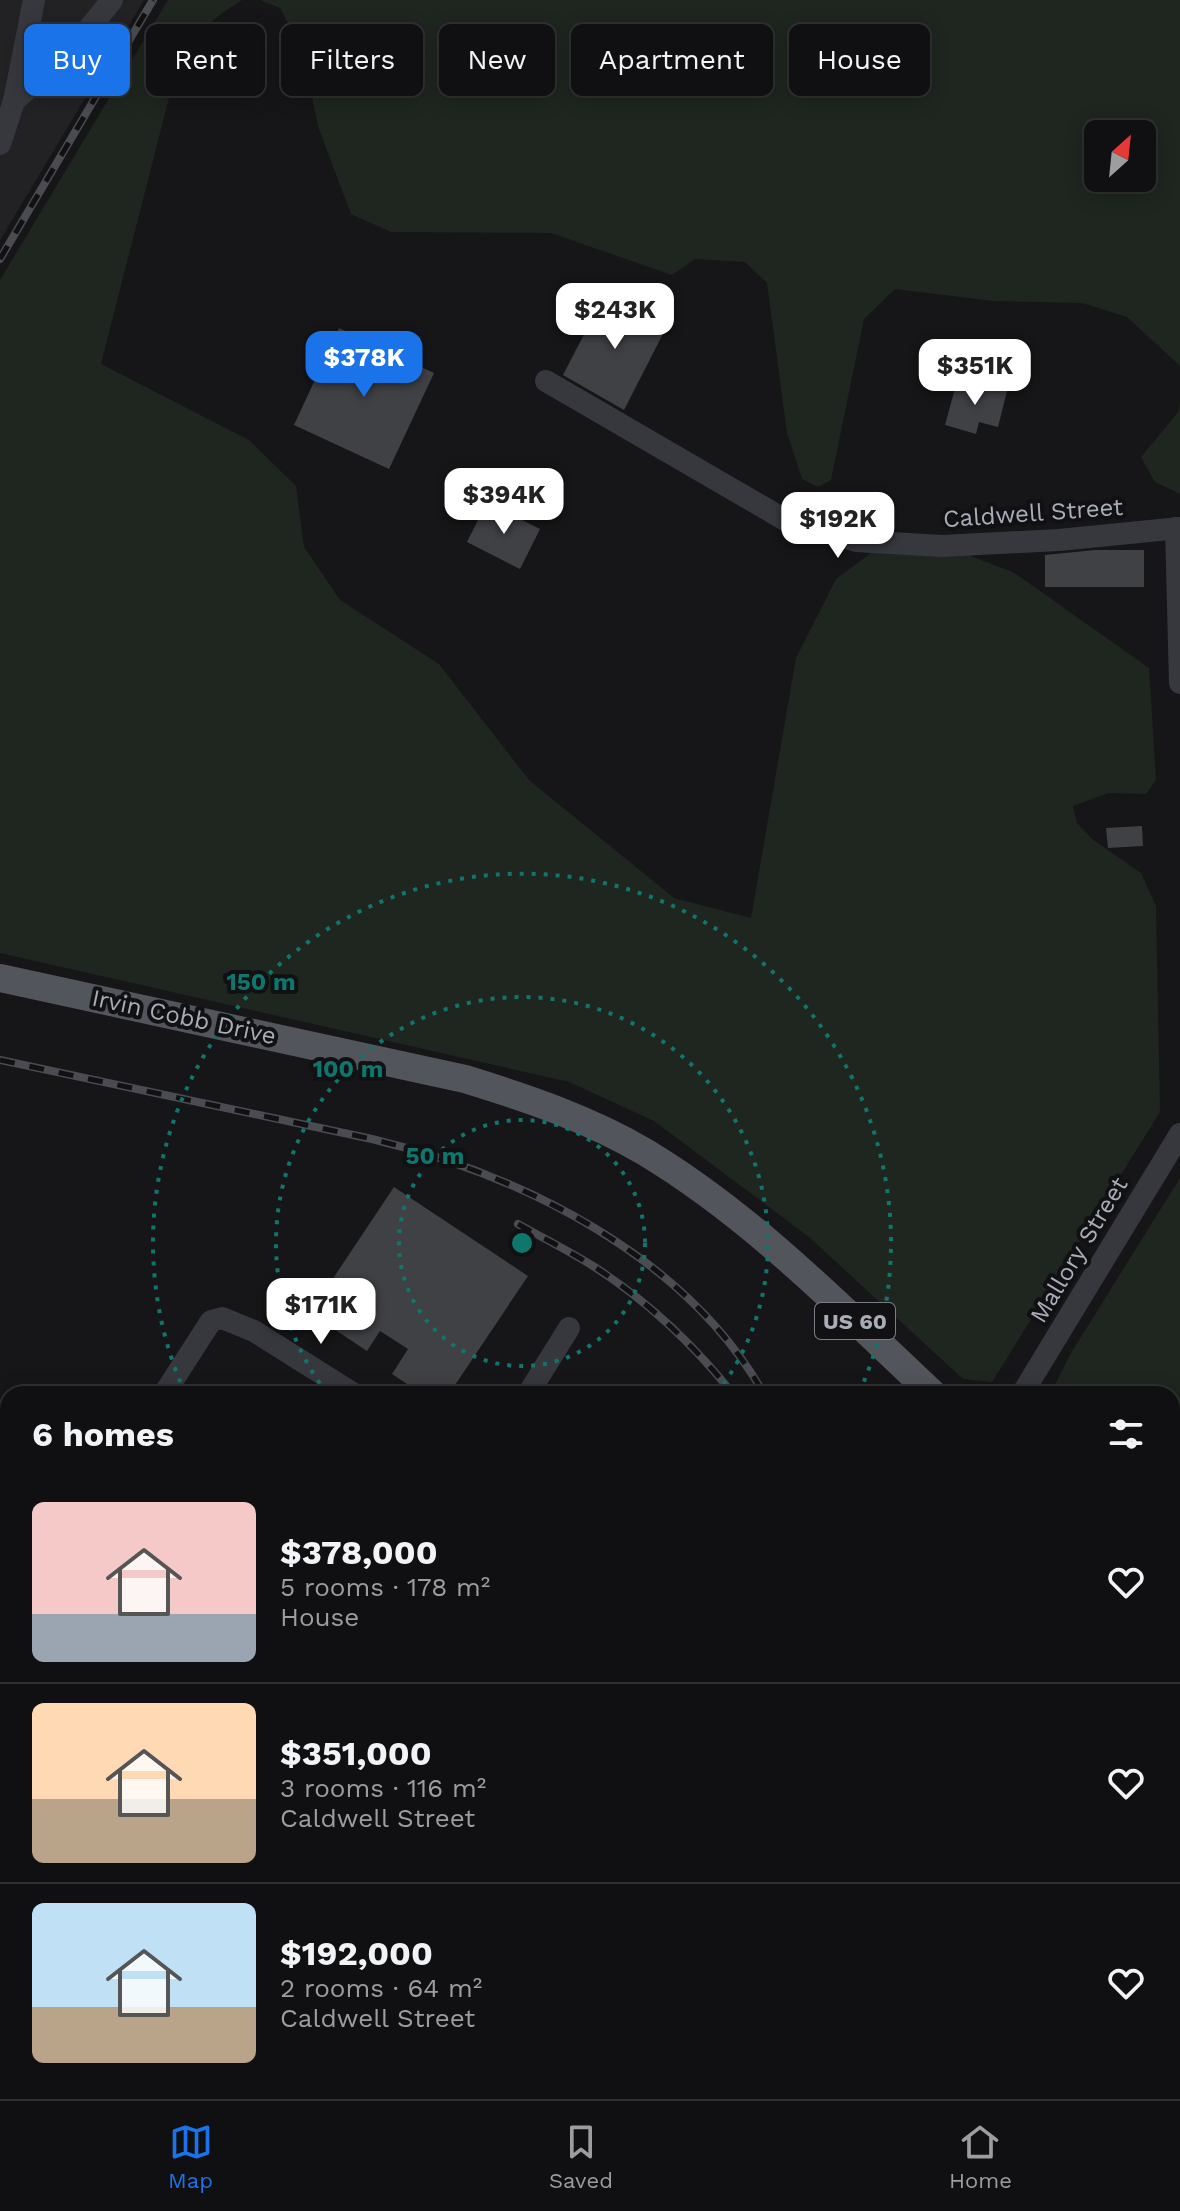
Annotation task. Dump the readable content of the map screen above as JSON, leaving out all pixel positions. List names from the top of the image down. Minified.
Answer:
{"streets":{"main road":["Irvin Cobb Drive","US 60"],"street":["Caldwell Street","Mallory Street"]},"north":"top right","page":{"chip":["Buy","Rent","Filters","New","Apartment","House"],"price":["$243K","$378K","$351K","$394K","$192K","$171K"],"heading":"6 homes","list":[{"name":"$378,000","note":"5 rooms · 178 m² · House"},{"name":"$351,000","note":"3 rooms · 116 m² · Caldwell Street"},{"name":"$192,000","note":"2 rooms · 64 m² · Caldwell Street"}],"tabs":["Map","Saved","Home"]},"rings":["150 m","100 m","50 m"]}
